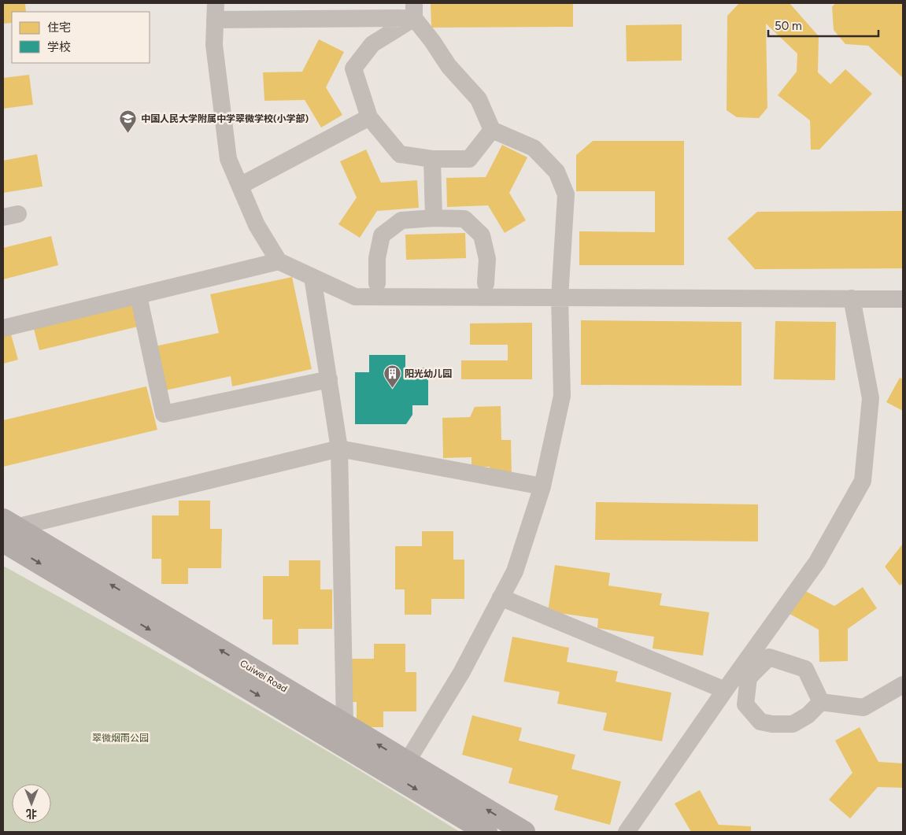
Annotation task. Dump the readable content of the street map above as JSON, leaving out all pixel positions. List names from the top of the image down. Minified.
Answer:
{"streets":{"main road":["Cuiwei Road"]},"parks":["翠微烟雨公园"],"places":{"school or university":["中国人民大学附属中学翠微学校(小学部)"],"building":["阳光幼儿园"]},"legend":["住宅","学校"],"scale_bar":"50 m","north":"bottom"}
